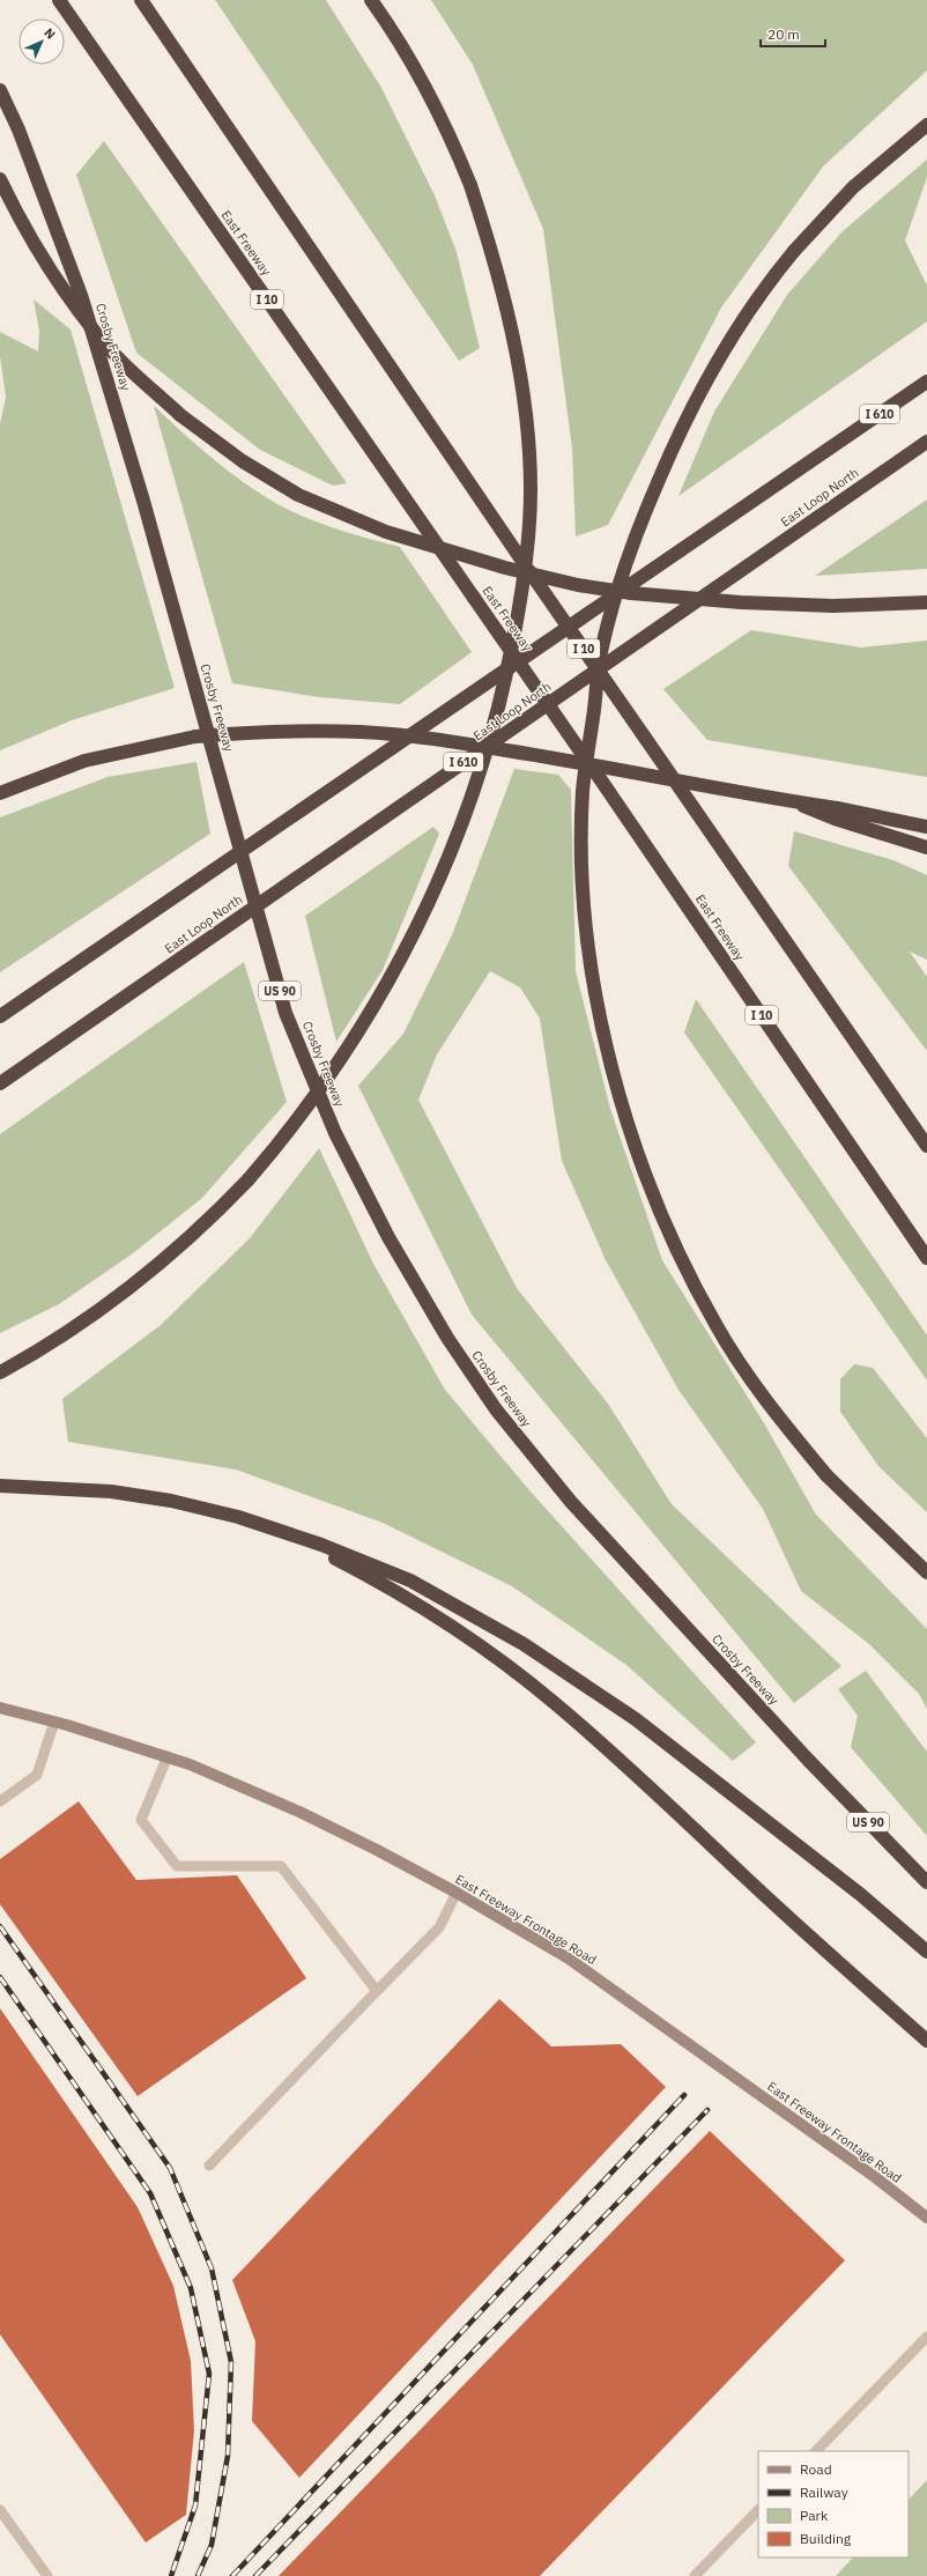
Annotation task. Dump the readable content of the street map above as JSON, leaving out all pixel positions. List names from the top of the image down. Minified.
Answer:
{"streets":{"highway":["East Freeway","I 10","Crosby Freeway","I 610","East Loop North","US 90"],"main road":["East Freeway Frontage Road"]},"legend":["Road","Railway","Park","Building"],"scale_bar":"20 m","north":"top right"}
